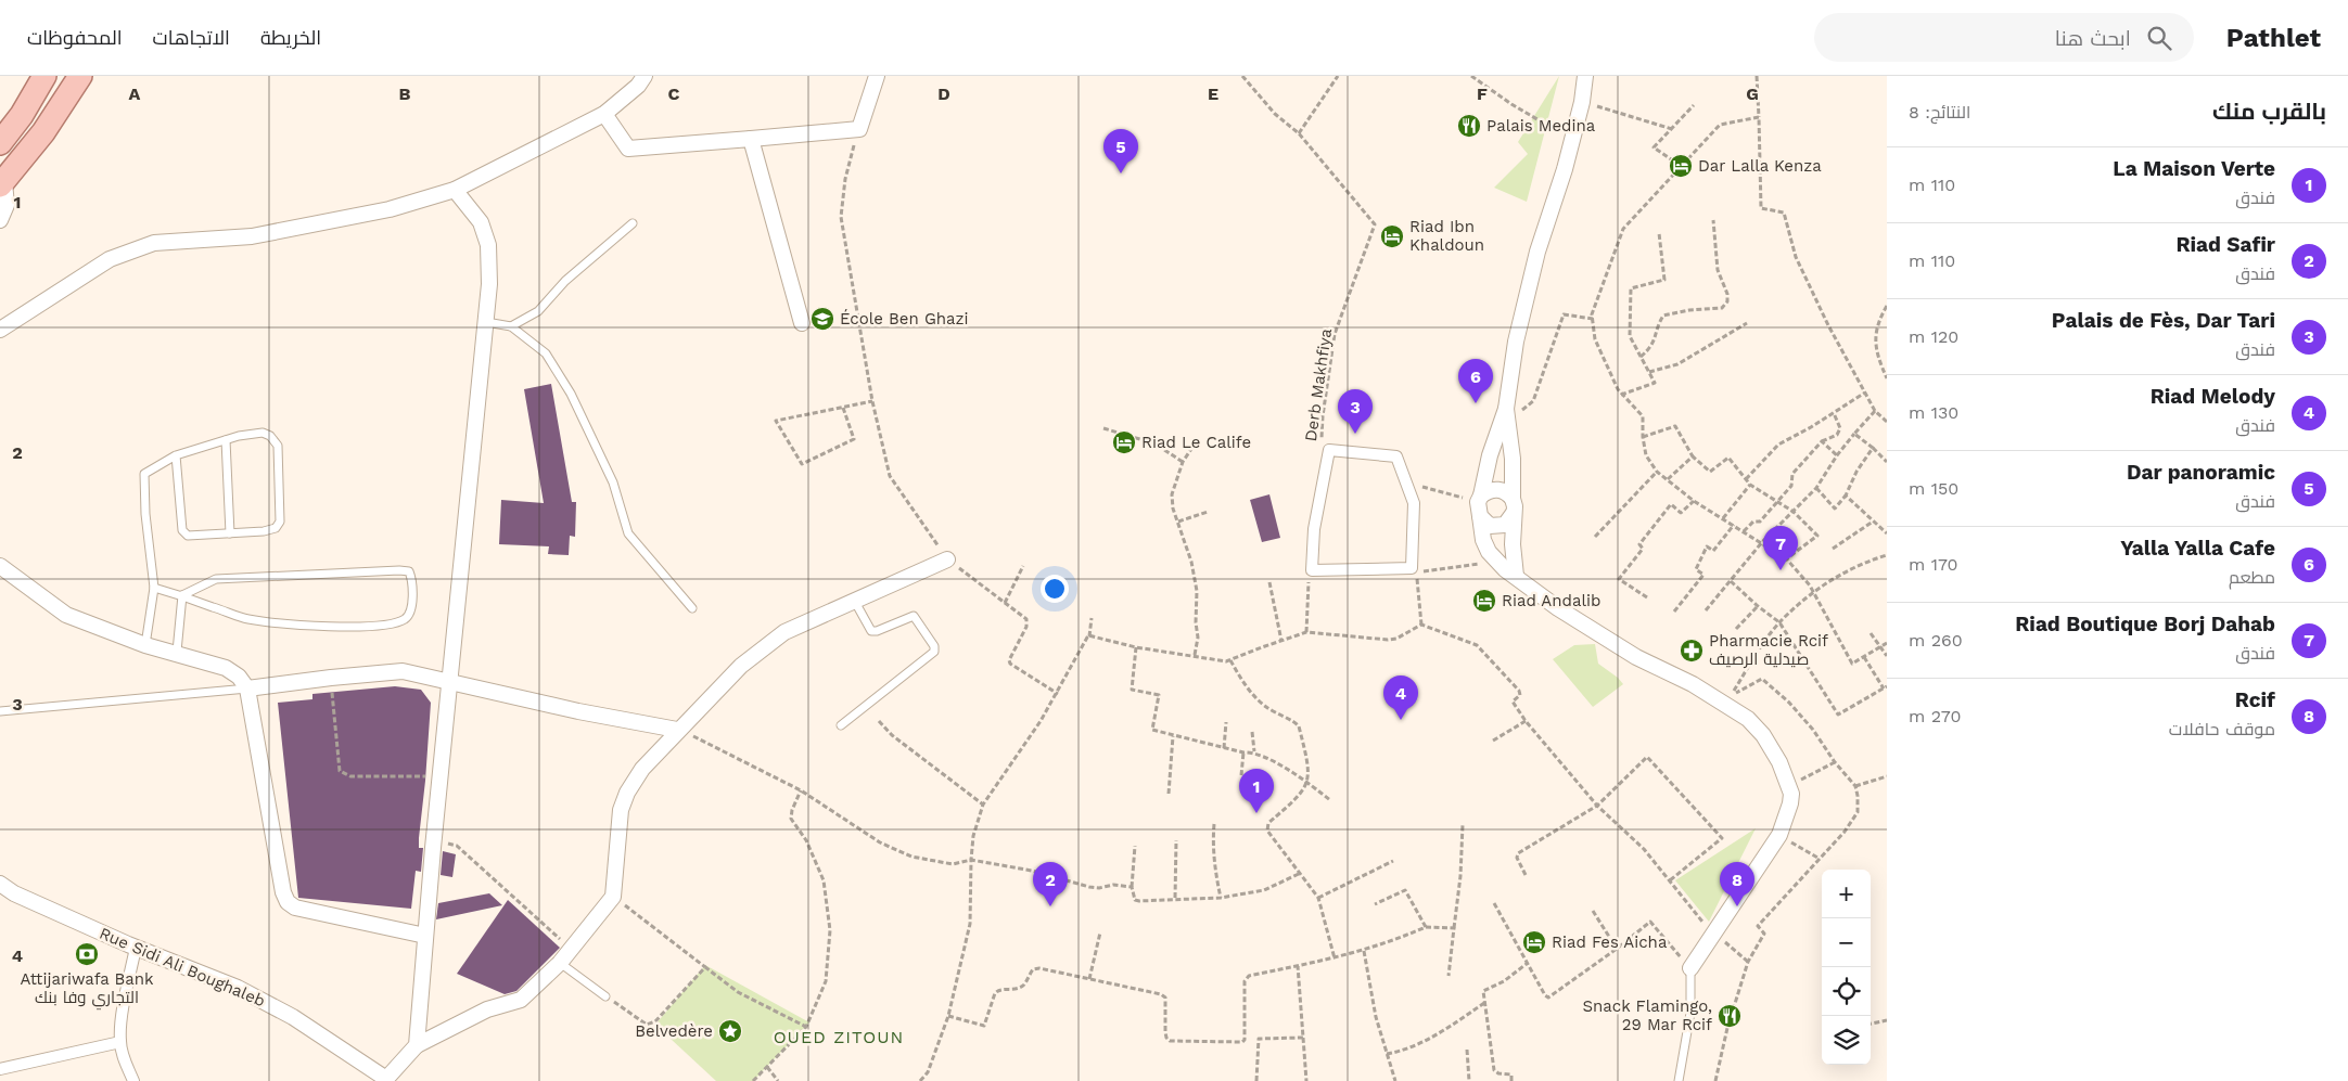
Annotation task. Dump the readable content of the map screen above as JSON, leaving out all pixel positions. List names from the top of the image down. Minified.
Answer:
{"streets":{"street":["Rue Sidi Ali Boughaleb"],"path":["Derb Makhfiya"]},"districts":["OUED ZITOUN"],"places":{"restaurant":["Palais Medina","Snack Flamingo, 29 Mar Rcif"],"hotel":["Dar Lalla Kenza","Riad Ibn Khaldoun","Riad Le Calife","Riad Andalib","Riad Fes Aicha"],"school or university":["École Ben Ghazi"],"pharmacy":["Pharmacie Rcif صيدلية الرصيف"],"bank":["Attijariwafa Bank التجاري وفا بنك"],"place":["Belvedère"]},"page":{"header":"Pathlet","search":"ابحث هنا","nav":["الخريطة","الاتجاهات","المحفوظات"],"heading":["بالقرب منك","النتائج: 8"],"pins":["5","6","3","7","4","1","2","8"],"list":[{"mark":"1","name":"La Maison Verte","note":"فندق","value":"110 m"},{"mark":"2","name":"Riad Safir","note":"فندق","value":"110 m"},{"mark":"3","name":"Palais de Fès, Dar Tari","note":"فندق","value":"120 m"},{"mark":"4","name":"Riad Melody","note":"فندق","value":"130 m"},{"mark":"5","name":"Dar panoramic","note":"فندق","value":"150 m"},{"mark":"6","name":"Yalla Yalla Cafe","note":"مطعم","value":"170 m"},{"mark":"7","name":"Riad Boutique Borj Dahab","note":"فندق","value":"260 m"},{"mark":"8","name":"Rcif","note":"موقف حافلات","value":"270 m"}],"map_buttons":["+","−"]},"grid":{"columns":["A","B","C","D","E","F","G"],"rows":["1","2","3","4"]}}
